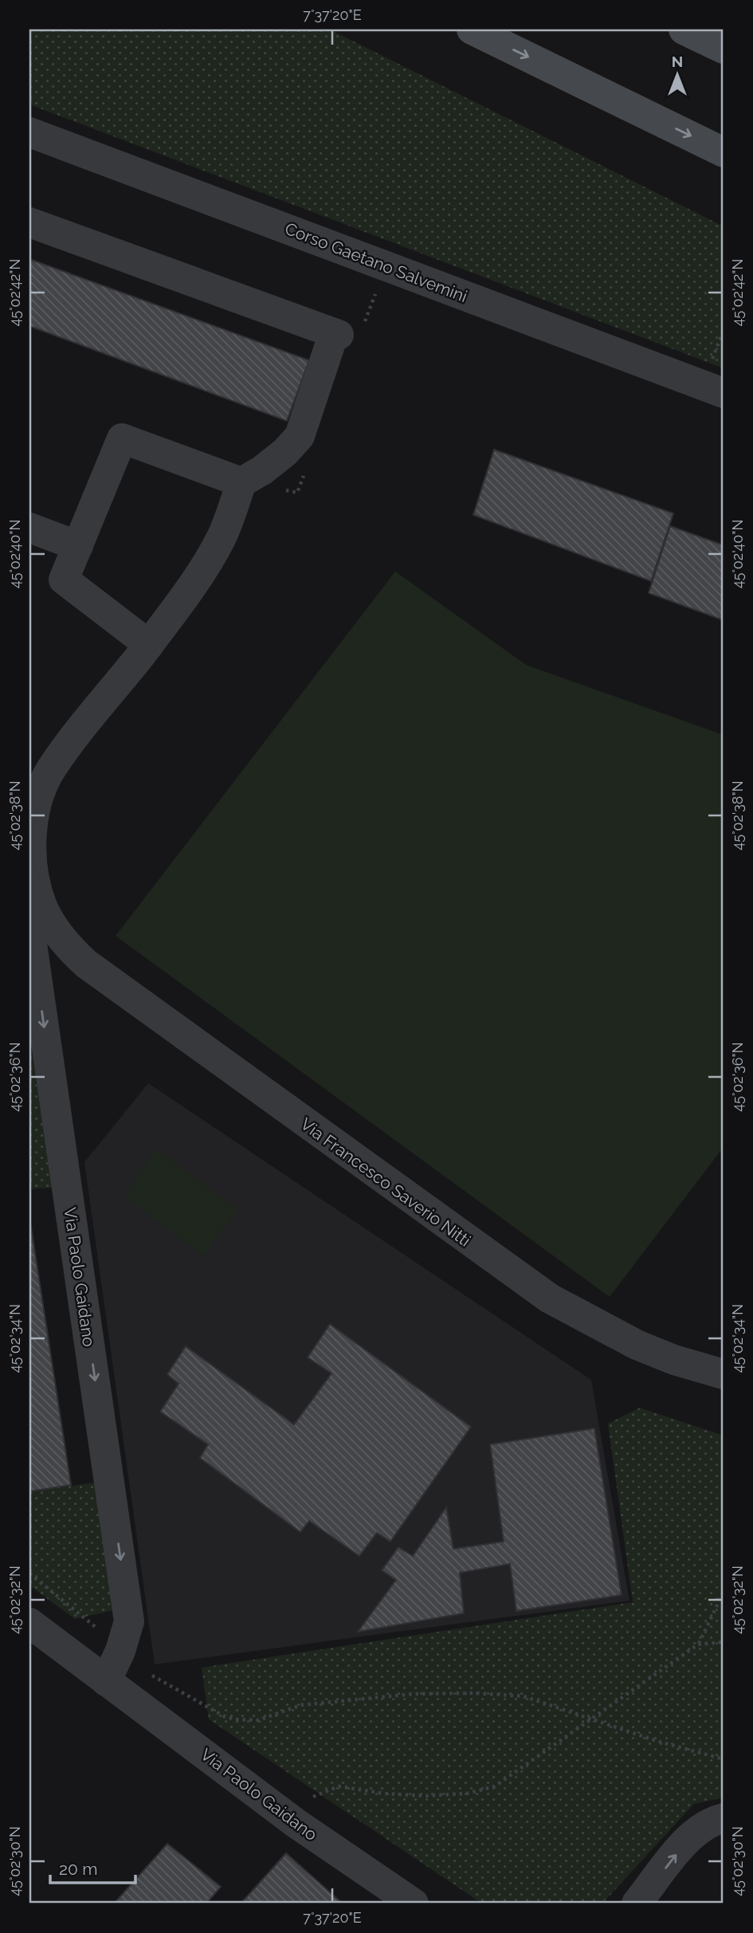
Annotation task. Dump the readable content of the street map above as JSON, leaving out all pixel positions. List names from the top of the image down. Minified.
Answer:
{"streets":{"street":["Corso Gaetano Salvemini","Via Francesco Saverio Nitti","Via Paolo Gaidano"]},"crossings":[["Via Francesco Saverio Nitti","Via Paolo Gaidano"]],"one_way":["Via Paolo Gaidano"],"scale_bar":"20 m","north":"top","coordinates":["7°37'20\"E","45°02'42\"N","45°02'40\"N","45°02'38\"N","45°02'36\"N","45°02'34\"N","45°02'32\"N","45°02'30\"N"]}
